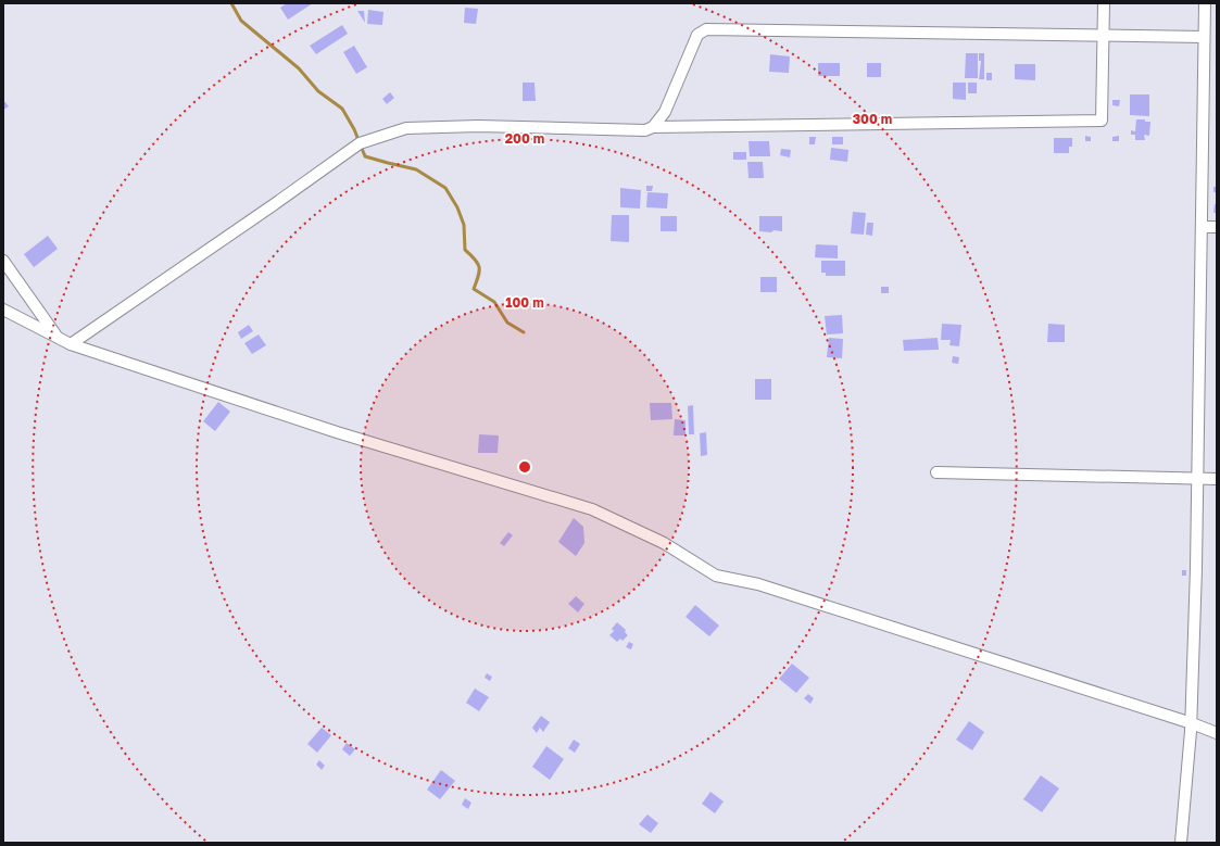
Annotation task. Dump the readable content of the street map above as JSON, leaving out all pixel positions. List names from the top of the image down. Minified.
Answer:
{"rings":["300 m","200 m","100 m"]}
